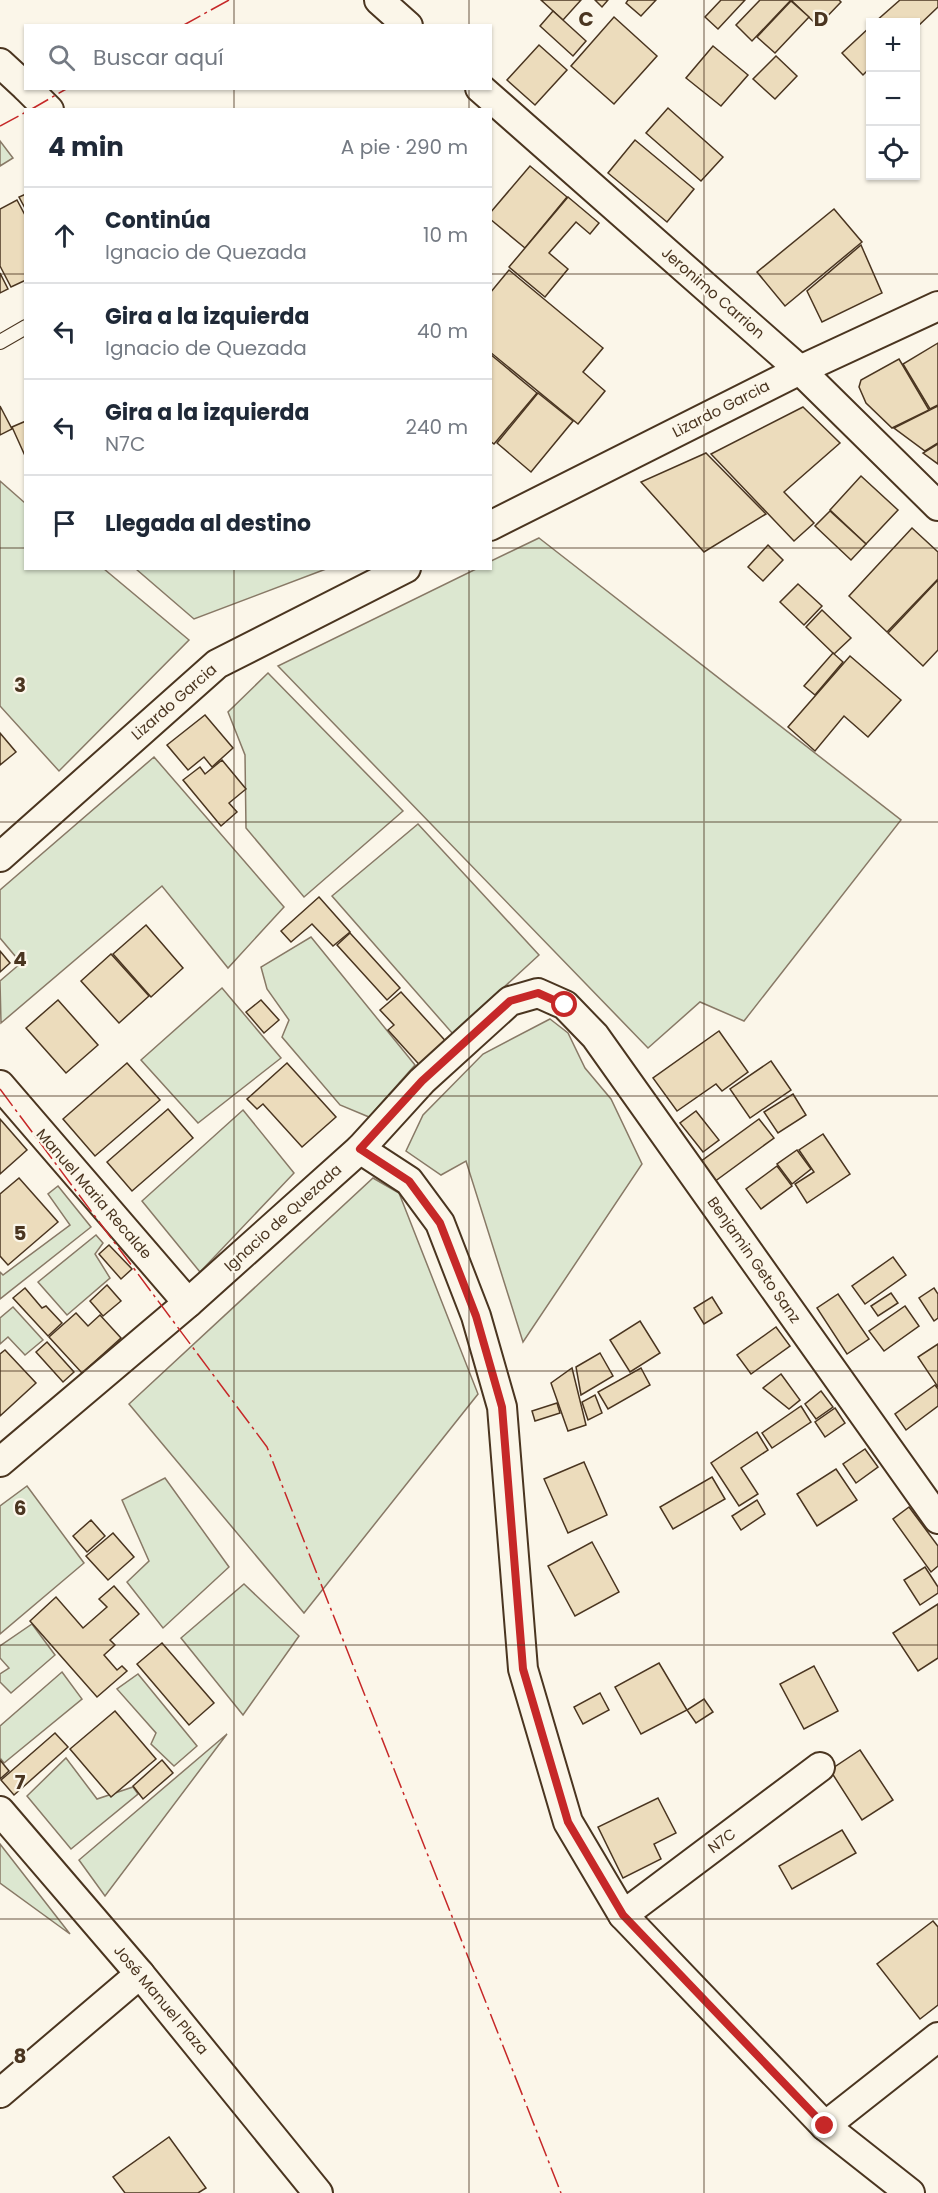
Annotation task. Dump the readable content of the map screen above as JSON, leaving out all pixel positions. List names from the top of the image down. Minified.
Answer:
{"streets":{"street":["Jeronimo Carrion","Lizardo Garcia","Manuel Maria Recalde","Ignacio de Quezada","Benjamin Geto Sanz","N7C","José Manuel Plaza"]},"crossings":[["Jeronimo Carrion","Lizardo Garcia"],["Manuel Maria Recalde","Ignacio de Quezada"],["Ignacio de Quezada","Benjamin Geto Sanz"]],"page":{"map_buttons":["+","−"],"search":"Buscar aquí","heading":["4 min","A pie · 290 m"],"list":[["Continúa","Ignacio de Quezada","10 m"],["Gira a la izquierda","Ignacio de Quezada","40 m"],["Gira a la izquierda","N7C","240 m"],"Llegada al destino"]},"grid":{"columns":["C","D"],"rows":["3","4","5","6","7","8"]}}
